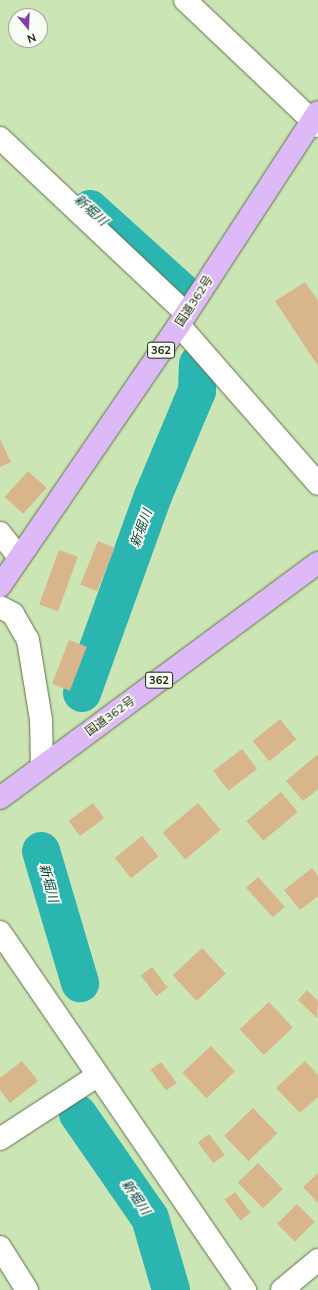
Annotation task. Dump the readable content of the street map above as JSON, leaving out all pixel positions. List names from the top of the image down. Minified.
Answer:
{"streets":{"highway":["国道362号","362"]},"water":["新堀川"],"north":"bottom"}
